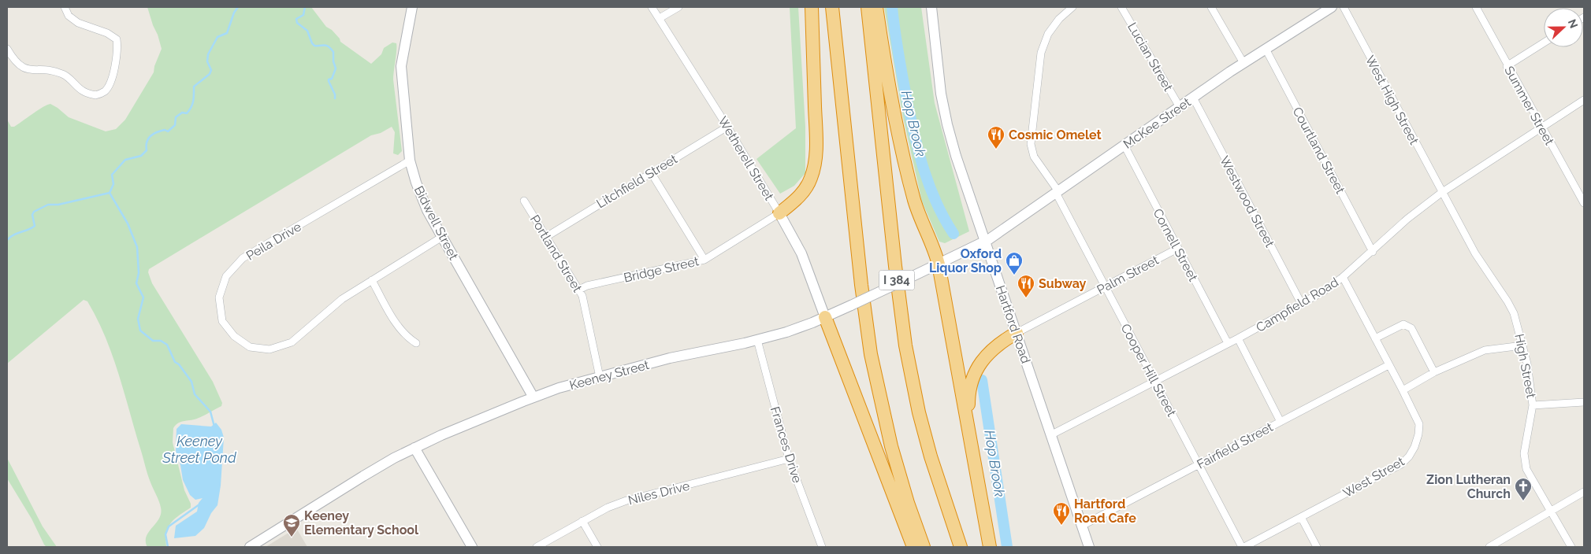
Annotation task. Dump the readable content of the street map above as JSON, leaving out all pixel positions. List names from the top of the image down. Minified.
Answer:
{"streets":{"highway":["I 384"],"main road":["McKee Street","Wetherell Street","Bidwell Street","Hartford Road","Keeney Street"],"street":["Lucian Street","West High Street","Summer Street","Courtland Street","Litchfield Street","Westwood Street","Peila Drive","Cornell Street","Portland Street","Bridge Street","Palm Street","Campfield Road","High Street","Cooper Hill Street","Frances Drive","Fairfield Street","West Street","Niles Drive"]},"crossings":[["Lucian Street","McKee Street"],["West High Street","Campfield Road"],["West High Street","High Street"],["Summer Street","Campfield Road"],["McKee Street","Courtland Street"],["McKee Street","Westwood Street"],["McKee Street","Cornell Street"],["McKee Street","Hartford Road"],["McKee Street","Cooper Hill Street"],["McKee Street","Keeney Street"],["Courtland Street","Campfield Road"],["Wetherell Street","Litchfield Street"],["Wetherell Street","Bridge Street"],["Wetherell Street","Keeney Street"],["Litchfield Street","Portland Street"],["Westwood Street","Campfield Road"],["Bidwell Street","Peila Drive"],["Bidwell Street","Keeney Street"],["Cornell Street","Palm Street"],["Cornell Street","Campfield Road"],["Portland Street","Bridge Street"],["Portland Street","Keeney Street"],["Palm Street","Hartford Road"],["Palm Street","Cooper Hill Street"],["Campfield Road","Hartford Road"],["Campfield Road","High Street"],["Campfield Road","Cooper Hill Street"],["Campfield Road","West Street"],["Hartford Road","Keeney Street"],["Hartford Road","Fairfield Street"],["Cooper Hill Street","Fairfield Street"],["Cooper Hill Street","West Street"],["Keeney Street","Frances Drive"],["Frances Drive","Niles Drive"],["Fairfield Street","West Street"]],"water":["Hop Brook","Keeney Street Pond"],"places":{"restaurant":["Cosmic Omelet","Subway","Hartford Road Cafe"],"shop":["Oxford Liquor Shop"],"church":["Zion Lutheran Church"],"school or university":["Keeney Elementary School"]},"north":"right"}
